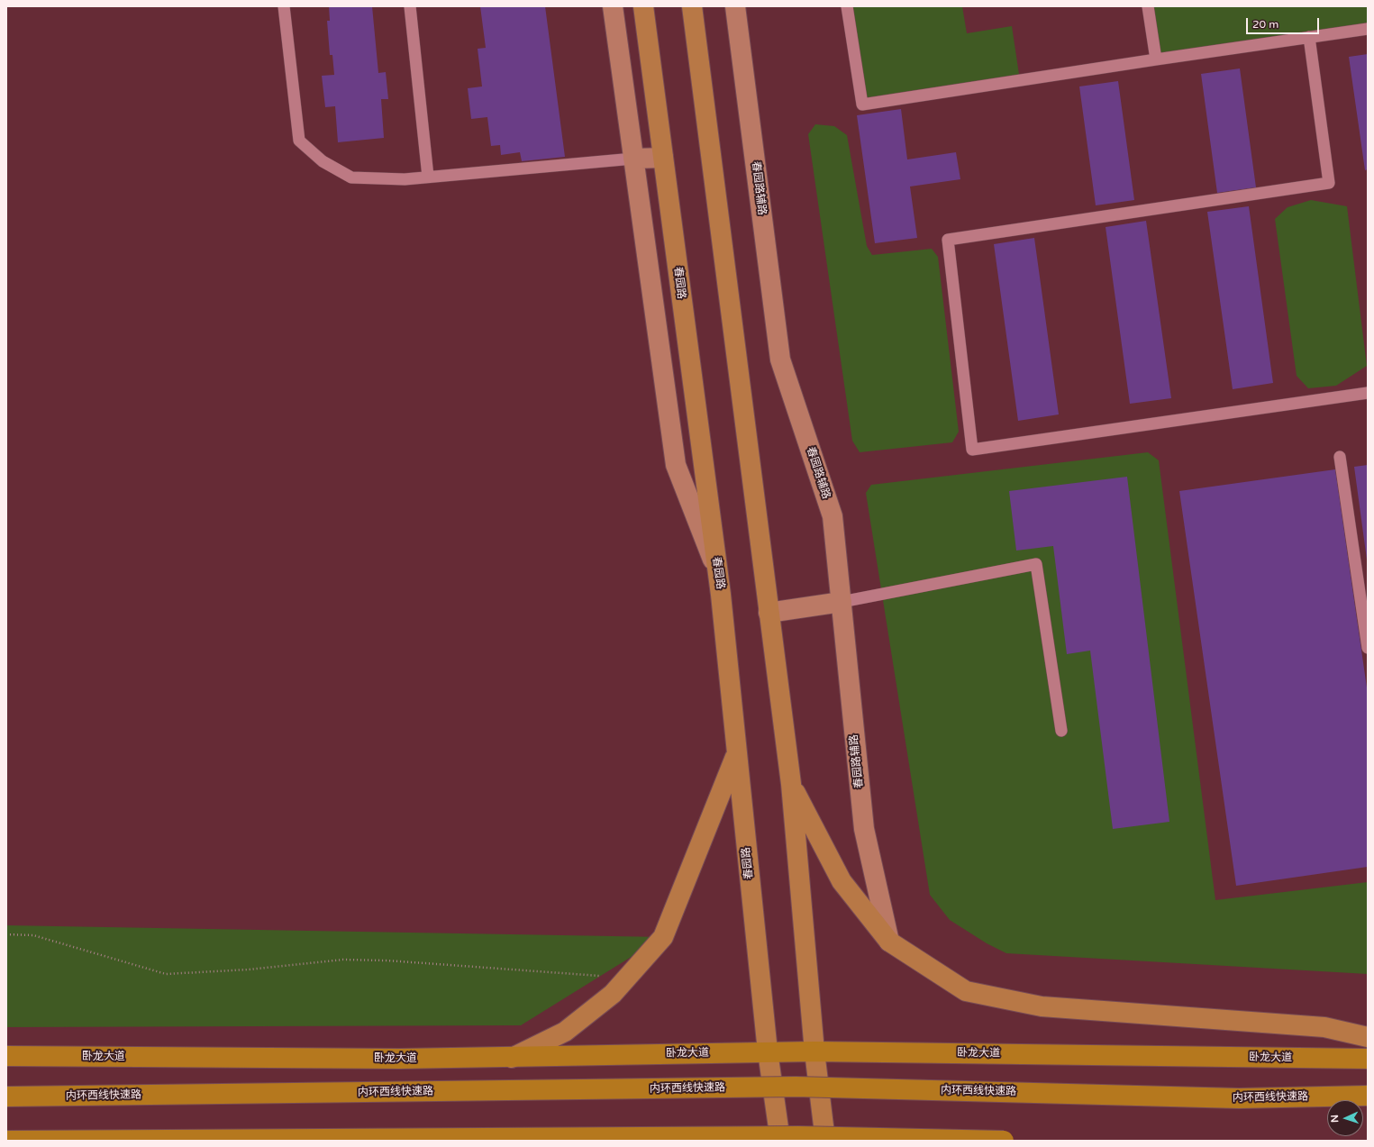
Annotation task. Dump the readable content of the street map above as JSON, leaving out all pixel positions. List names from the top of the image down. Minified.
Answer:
{"streets":{"highway":["卧龙大道","内环西线快速路"],"main road":["春园路"],"street":["春园路辅路"]},"crossings":[["春园路","卧龙大道"]],"scale_bar":"20 m","north":"left"}
